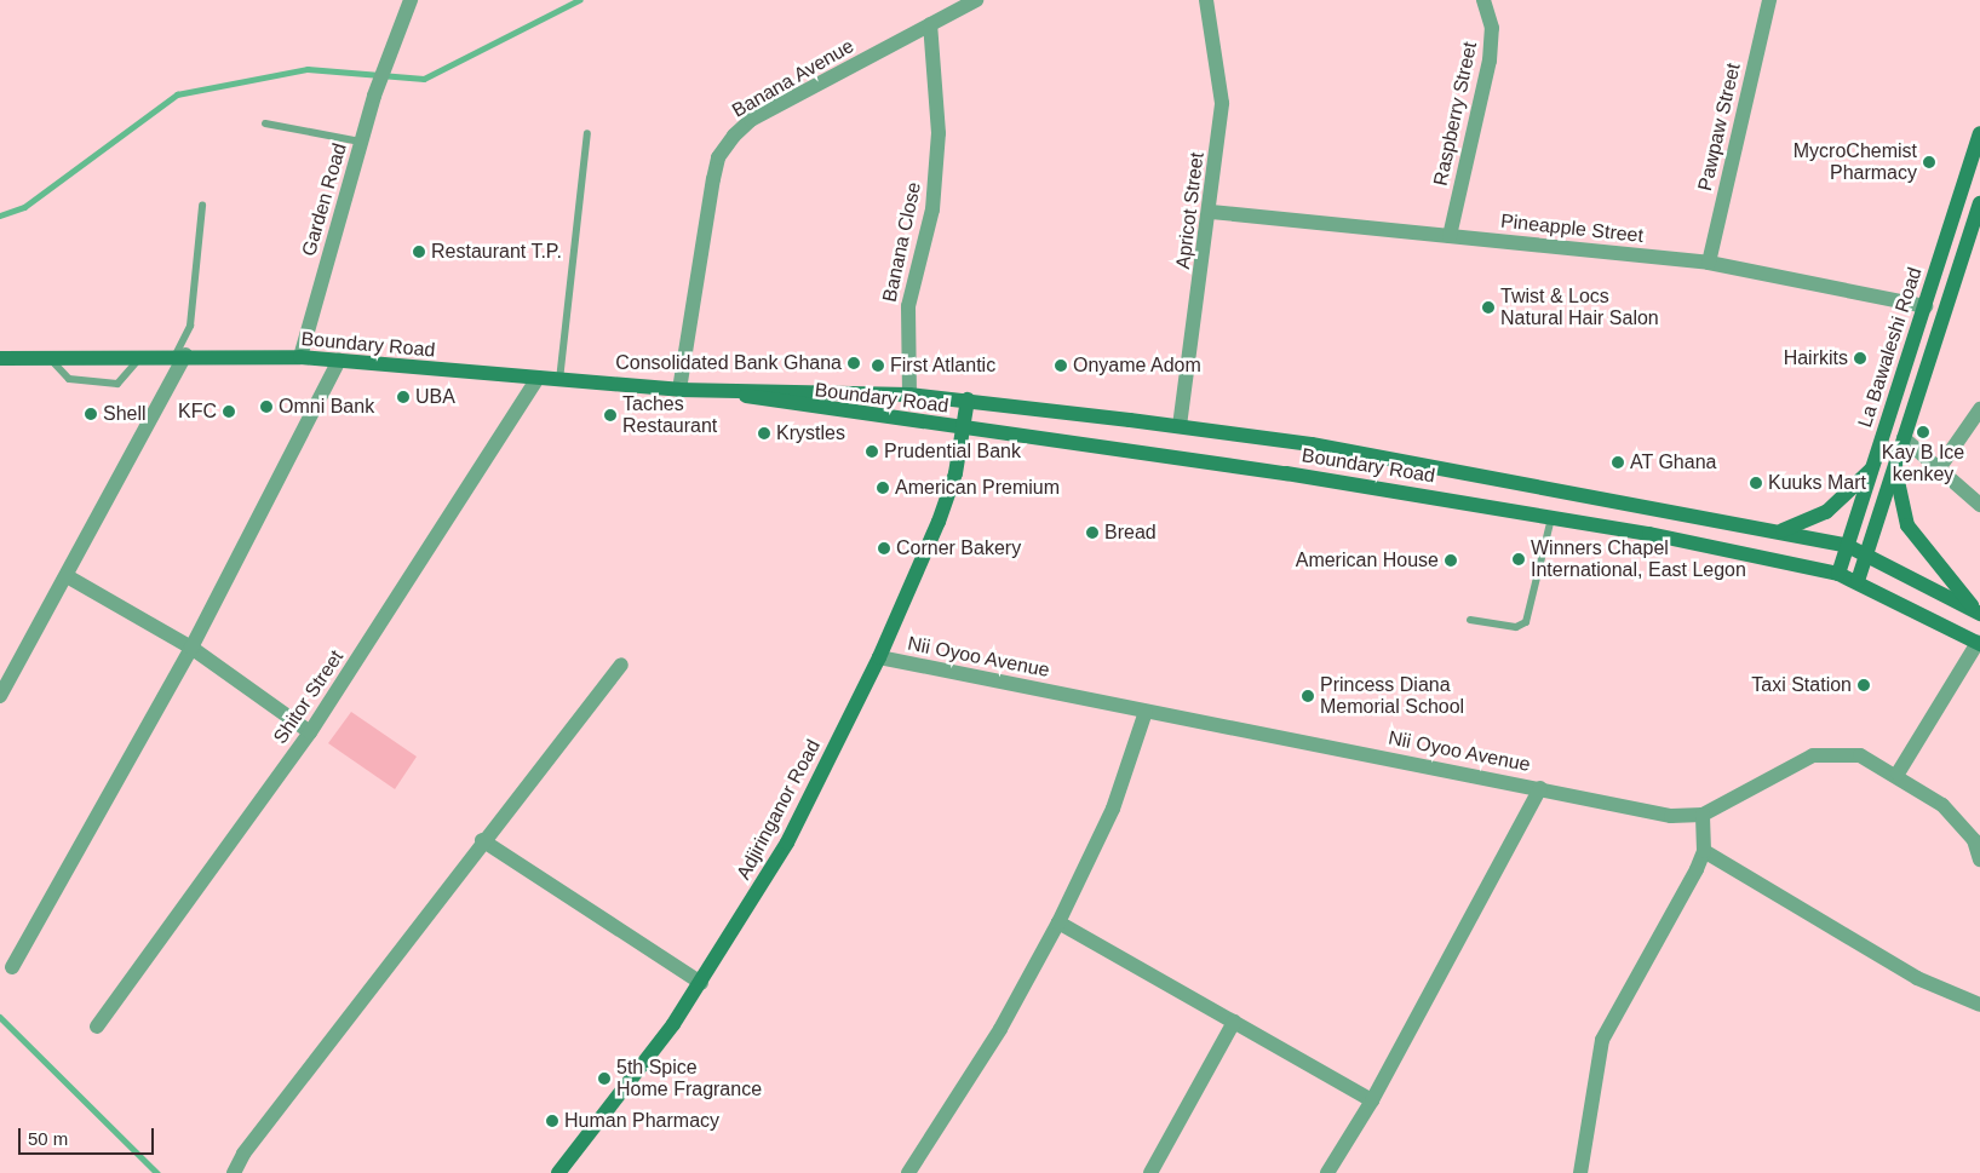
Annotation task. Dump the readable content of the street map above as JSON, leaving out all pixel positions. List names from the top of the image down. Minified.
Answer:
{"streets":{"main road":["Boundary Road","La Bawaleshi Road","Adjiringanor Road"],"street":["Banana Avenue","Raspberry Street","Pawpaw Street","Garden Road","Apricot Street","Pineapple Street","Banana Close","Nii Oyoo Avenue","Shitor Street"]},"crossings":[["Banana Avenue","Banana Close"],["Banana Avenue","Boundary Road"],["Raspberry Street","Pineapple Street"],["Pawpaw Street","Pineapple Street"],["Garden Road","Boundary Road"],["Apricot Street","Pineapple Street"],["Apricot Street","Boundary Road"],["Pineapple Street","La Bawaleshi Road"],["Banana Close","Boundary Road"],["Boundary Road","La Bawaleshi Road"],["Boundary Road","Shitor Street"],["Boundary Road","Adjiringanor Road"],["Nii Oyoo Avenue","Adjiringanor Road"]],"places":["MycroChemist Pharmacy","Restaurant T.P.","Twist & Locs Natural Hair Salon","Hairkits","Consolidated Bank Ghana","First Atlantic","Onyame Adom","UBA","Omni Bank","KFC","Shell","Taches Restaurant","Kay B Ice kenkey","Krystles","Prudential Bank","AT Ghana","Kuuks Mart","American Premium","Bread","Corner Bakery","Winners Chapel International, East Legon","American House","Taxi Station","Princess Diana Memorial School","5th Spice Home Fragrance","Human Pharmacy"],"scale_bar":"50 m"}
